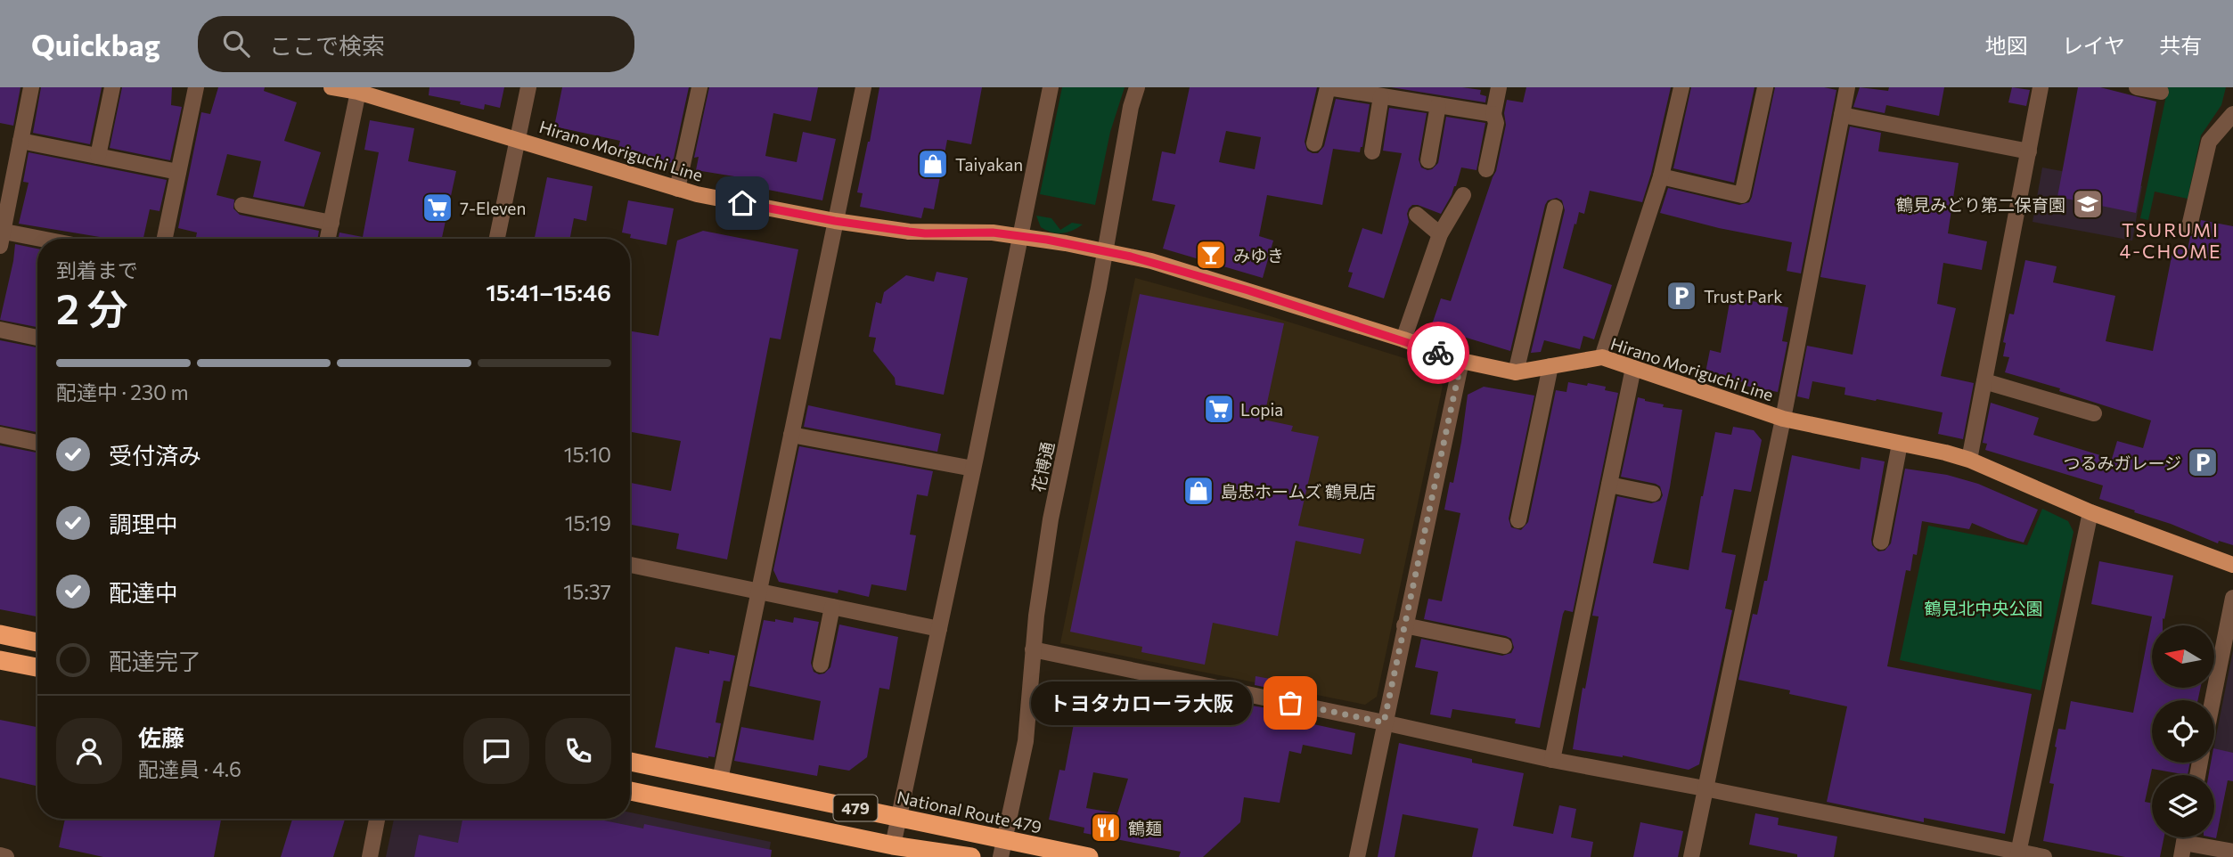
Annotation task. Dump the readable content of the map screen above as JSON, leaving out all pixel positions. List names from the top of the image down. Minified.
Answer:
{"streets":{"highway":["479","National Route 479"],"main road":["Hirano Moriguchi Line"],"street":["花博通"]},"crossings":[["Hirano Moriguchi Line","花博通"],["花博通","National Route 479"]],"districts":["TSURUMI 4-CHOME"],"parks":["鶴見北中央公園"],"places":{"shop":["Taiyakan","島忠ホームズ 鶴見店"],"school or university":["鶴見みどり第二保育園"],"supermarket":["7-Eleven","Lopia"],"bar":["みゆき"],"parking":["Trust Park","つるみガレージ"],"other":["トヨタカローラ大阪"],"restaurant":["鶴麺"]},"north":"left","page":{"header":"Quickbag","search":"ここで検索","nav":["地図","レイヤ","共有"],"heading":["2 分","到着まで","15:41–15:46"],"panel":["佐藤","配達員 · 4.6"],"bar":"配達中 · 230 m","list":[["受付済み","15:10"],["調理中","15:19"],["配達中","15:37"],"配達完了"],"bubble":"トヨタカローラ大阪"}}
